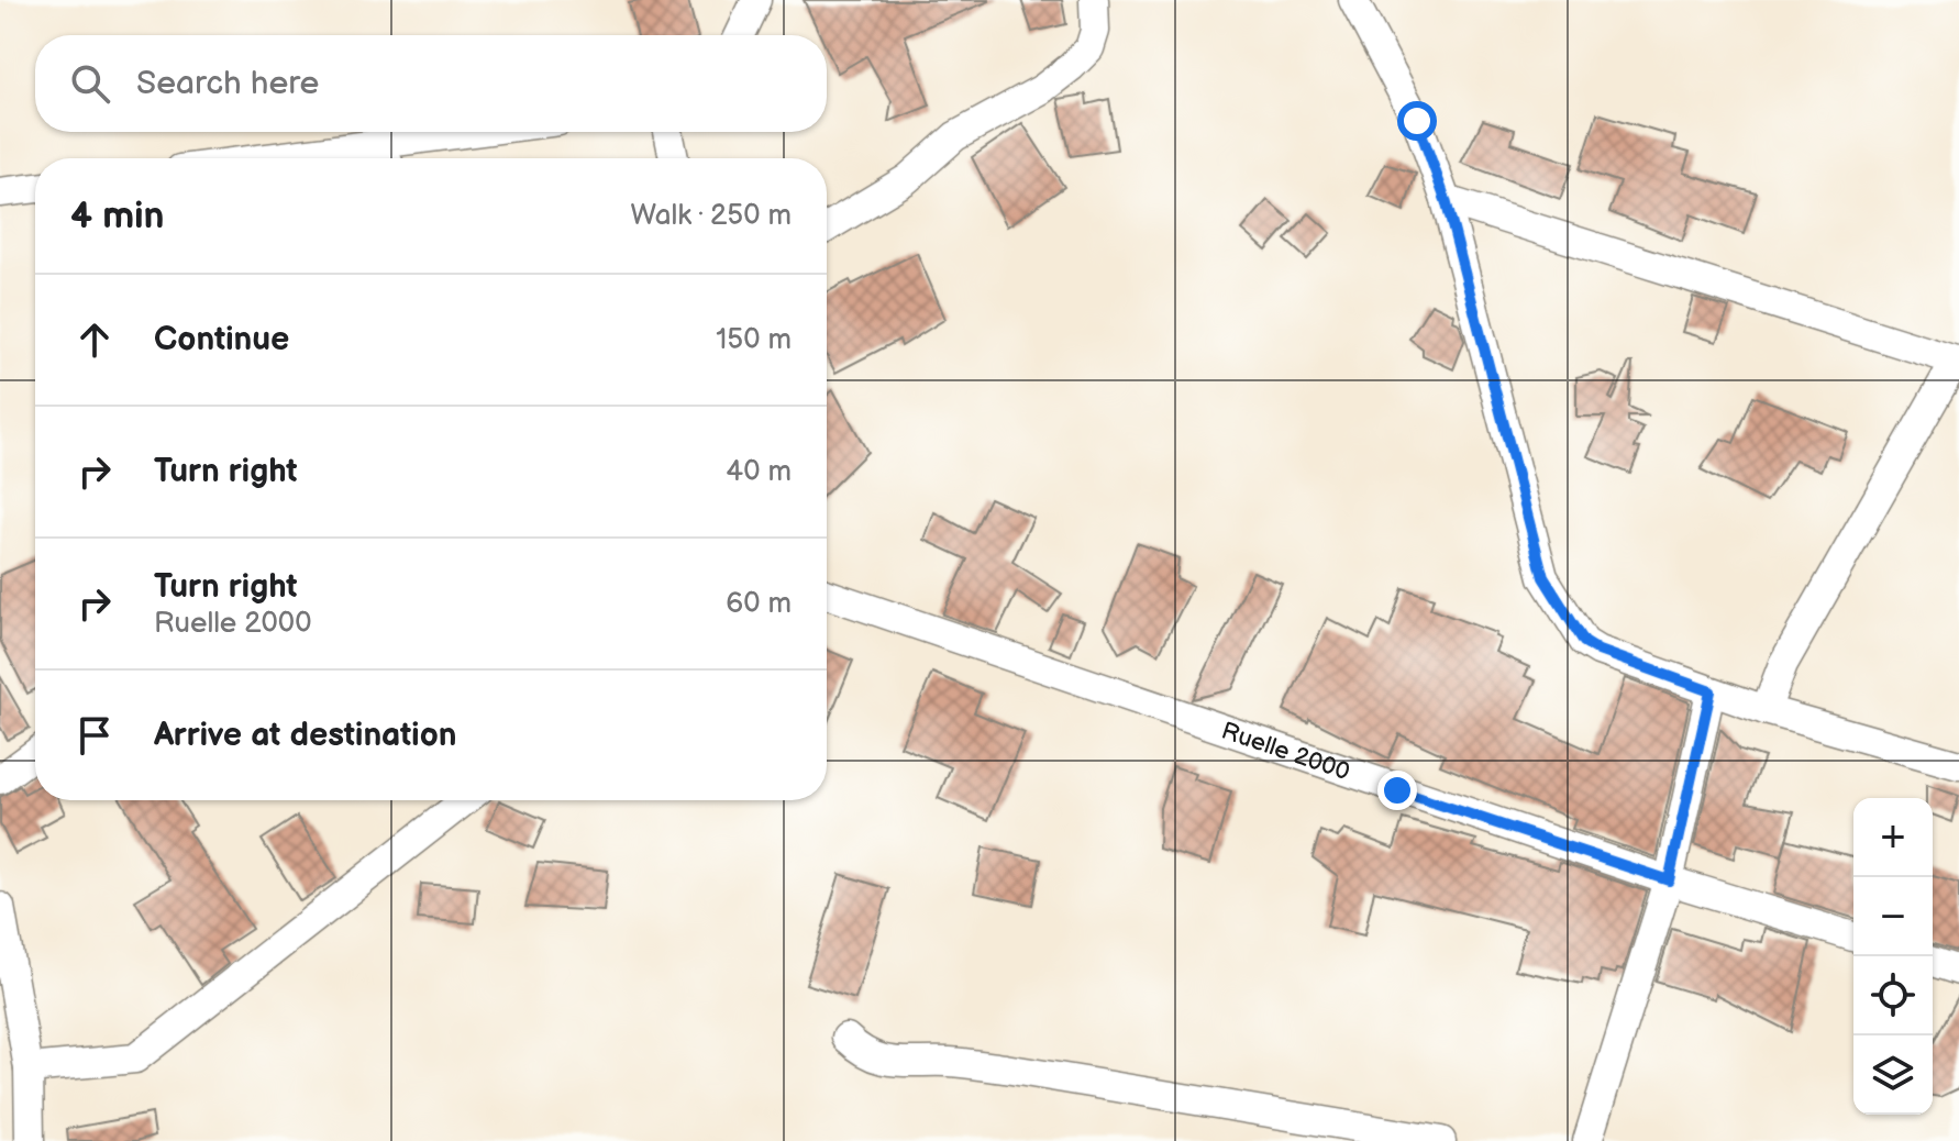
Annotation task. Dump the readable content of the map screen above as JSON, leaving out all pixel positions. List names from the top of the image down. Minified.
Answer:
{"streets":{"street":["Ruelle 2000"]},"page":{"search":"Search here","heading":["4 min","Walk · 250 m"],"list":[["Continue","150 m"],["Turn right","40 m"],["Turn right","Ruelle 2000","60 m"],"Arrive at destination"],"map_buttons":["+","−"]}}
